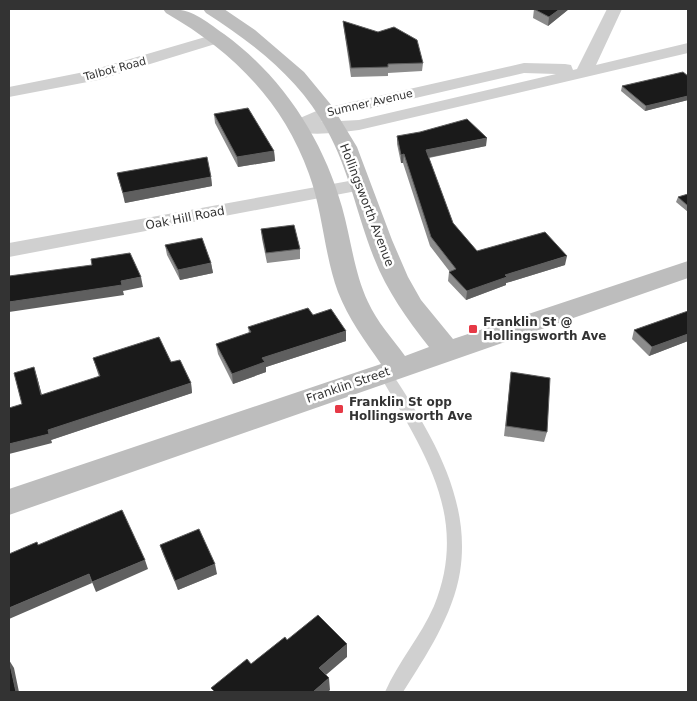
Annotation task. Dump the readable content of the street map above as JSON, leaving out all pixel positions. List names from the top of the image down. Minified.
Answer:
{"streets":{"street":["Talbot Road","Sumner Avenue","Hollingsworth Avenue","Oak Hill Road","Franklin Street"]},"crossings":[["Talbot Road","Hollingsworth Avenue"],["Sumner Avenue","Hollingsworth Avenue"],["Hollingsworth Avenue","Oak Hill Road"],["Hollingsworth Avenue","Franklin Street"]],"places":{"transit":["Franklin St @ Hollingsworth Ave","Franklin St opp Hollingsworth Ave"]}}
